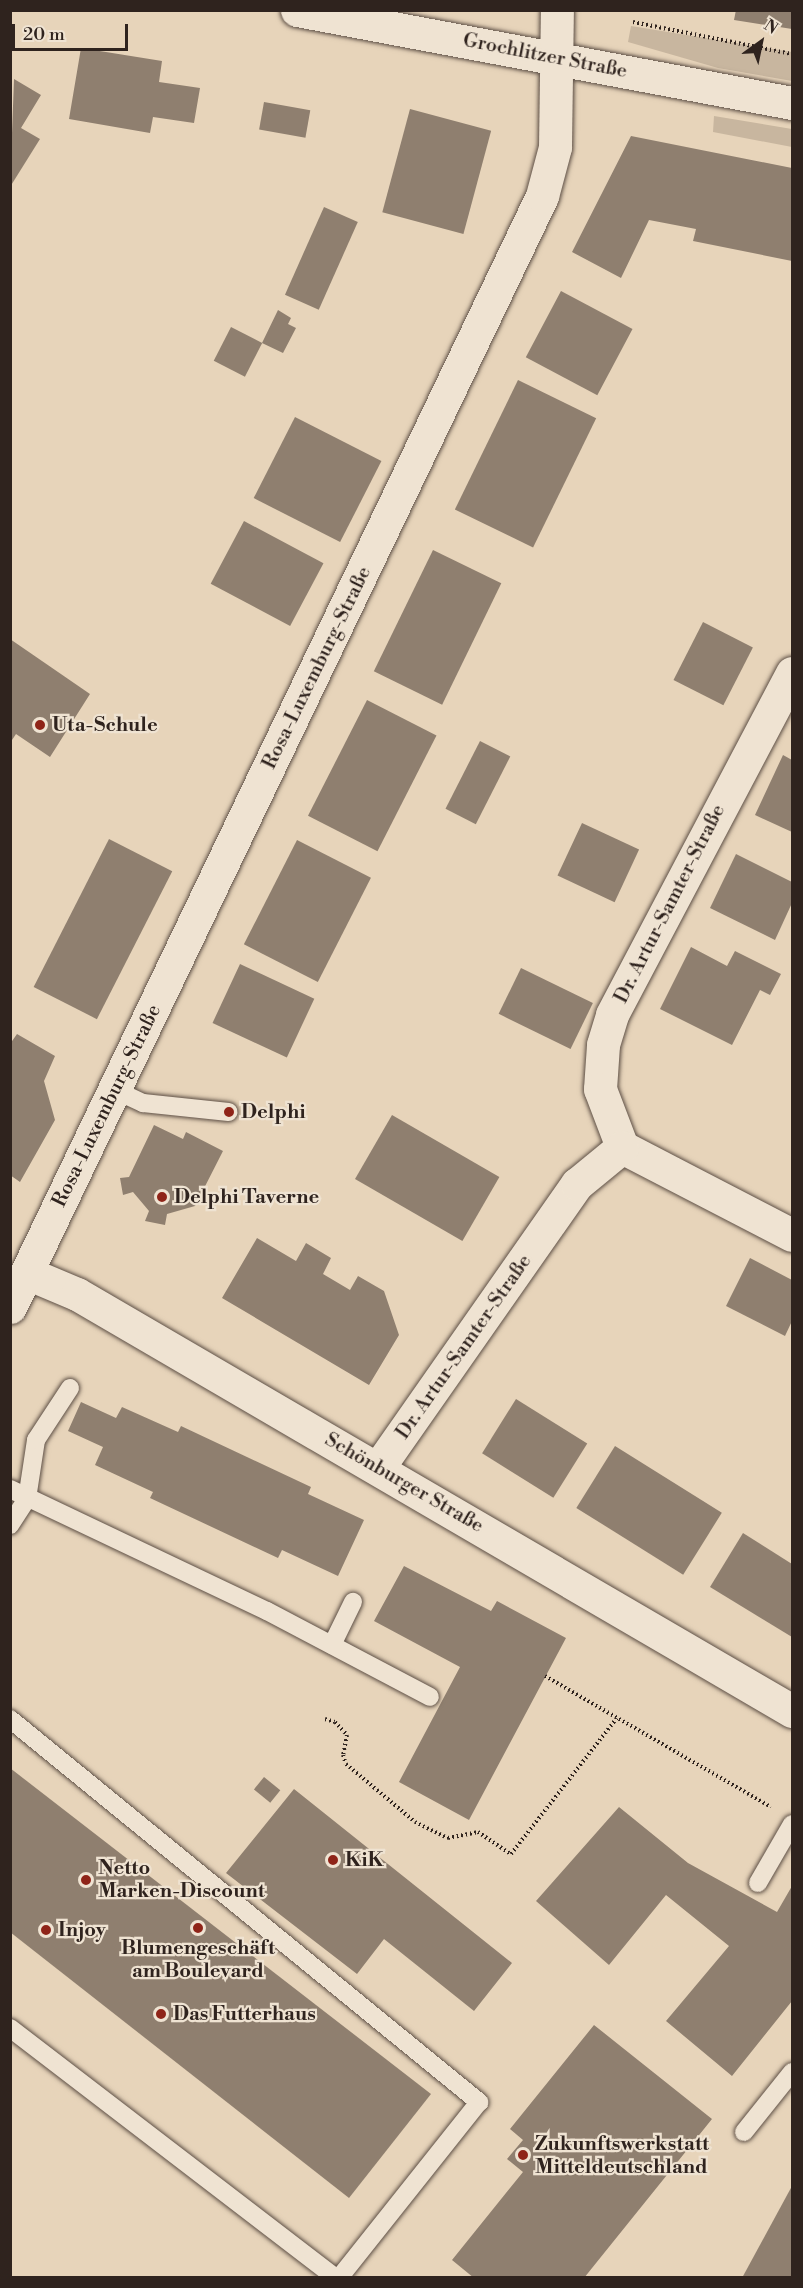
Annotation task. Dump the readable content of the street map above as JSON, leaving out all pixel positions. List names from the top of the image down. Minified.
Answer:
{"streets":{"main road":["Grochlitzer Straße","Rosa-Luxemburg-Straße","Dr. Artur-Samter-Straße","Schönburger Straße"]},"crossings":[["Grochlitzer Straße","Rosa-Luxemburg-Straße"],["Rosa-Luxemburg-Straße","Schönburger Straße"],["Dr. Artur-Samter-Straße","Schönburger Straße"]],"places":["Uta-Schule","Delphi","Delphi Taverne","KiK","Netto Marken-Discount","Blumengeschäft am Boulevard","Injoy","Das Futterhaus","Zukunftswerkstatt Mitteldeutschland"],"scale_bar":"20 m","north":"top right"}
